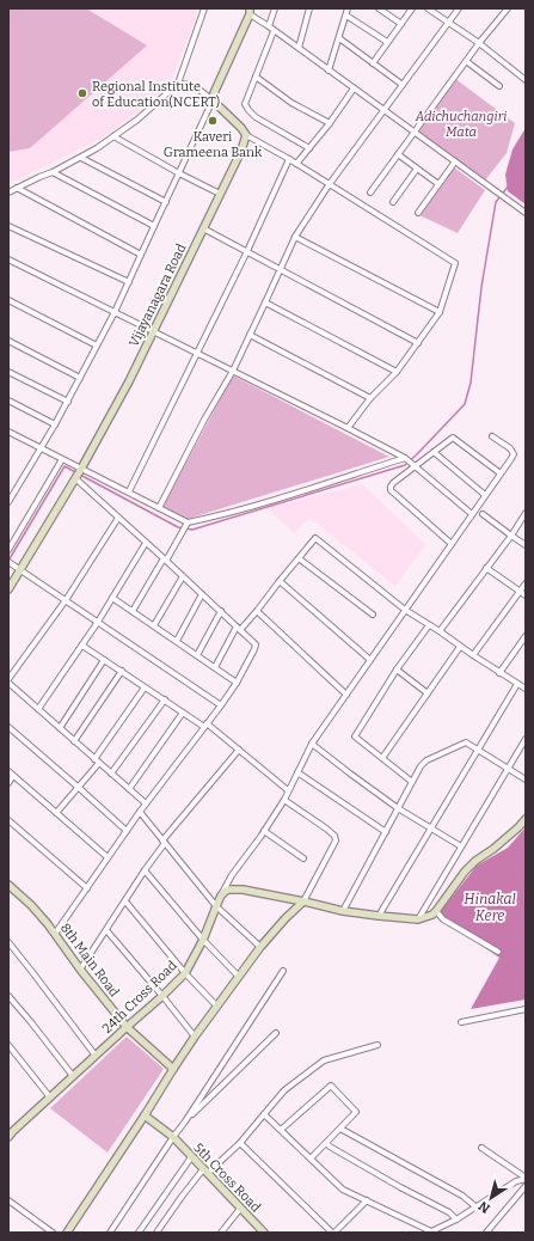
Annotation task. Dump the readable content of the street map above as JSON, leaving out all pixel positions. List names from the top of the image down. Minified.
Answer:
{"streets":{"street":["Vijayanagara Road","8th Main Road","24th Cross Road","5th Cross Road"]},"crossings":[["8th Main Road","24th Cross Road"]],"water":["Hinakal Kere"],"parks":["Adichuchangiri Mata"],"places":["Regional Institute of Education(NCERT)","Kaveri Grameena Bank"],"north":"bottom left"}
